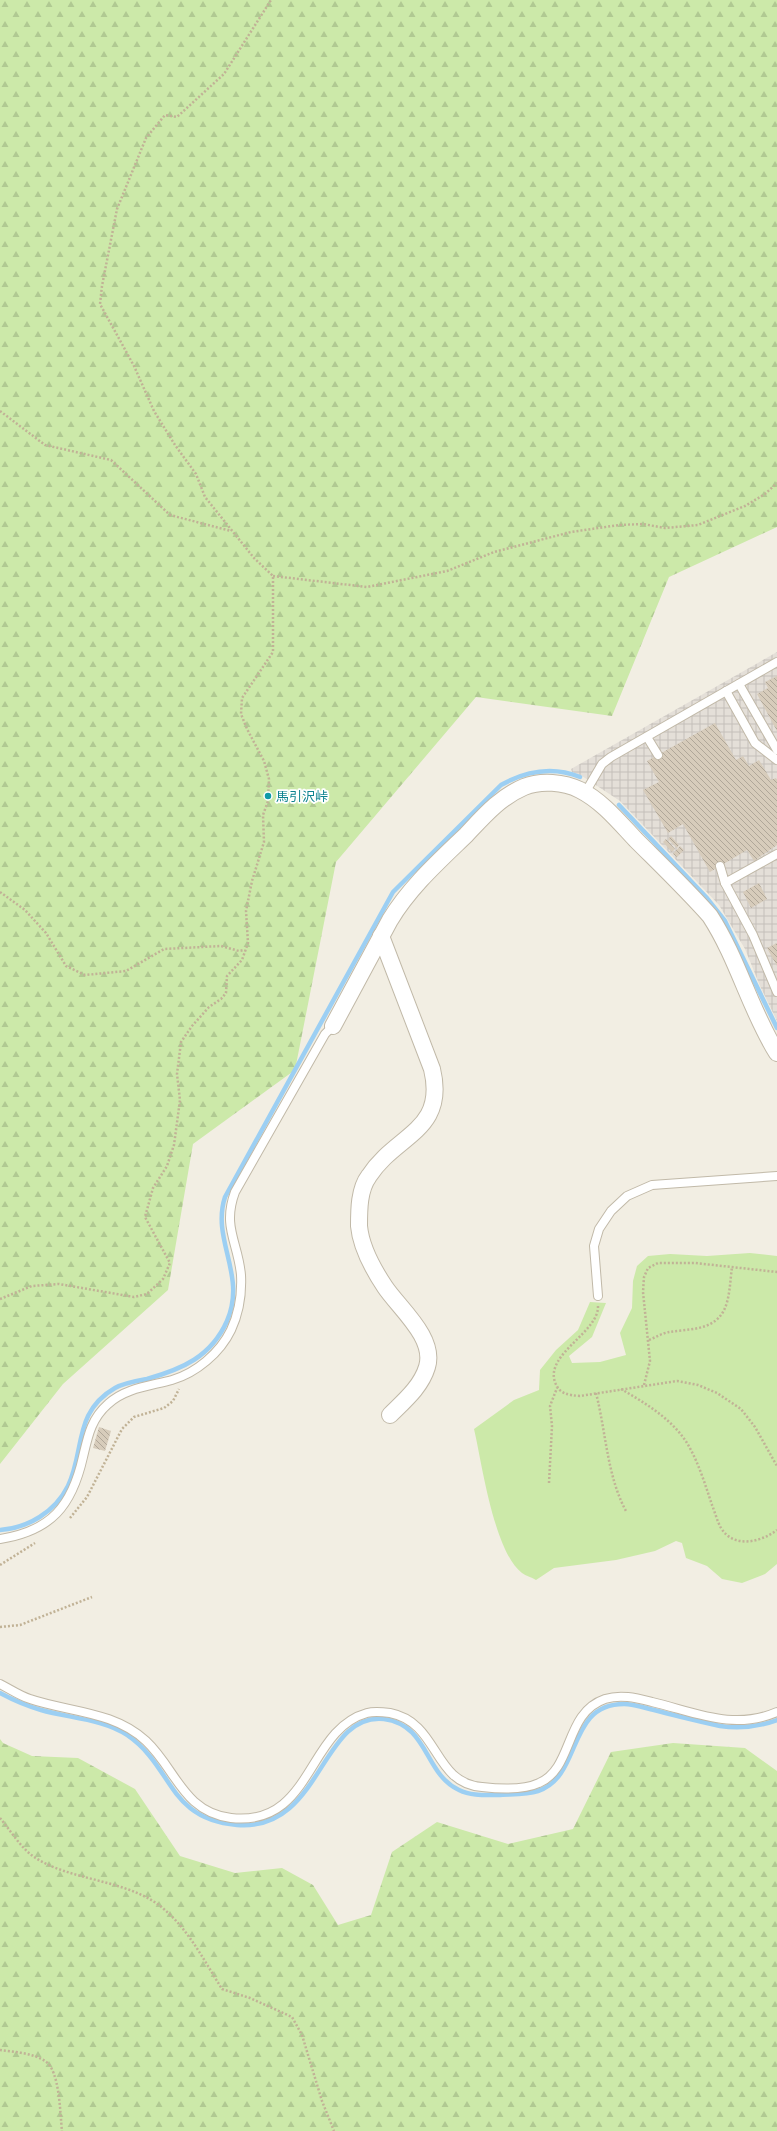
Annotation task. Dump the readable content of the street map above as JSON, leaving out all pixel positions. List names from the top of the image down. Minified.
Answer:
{"places":["馬引沢峠"]}
